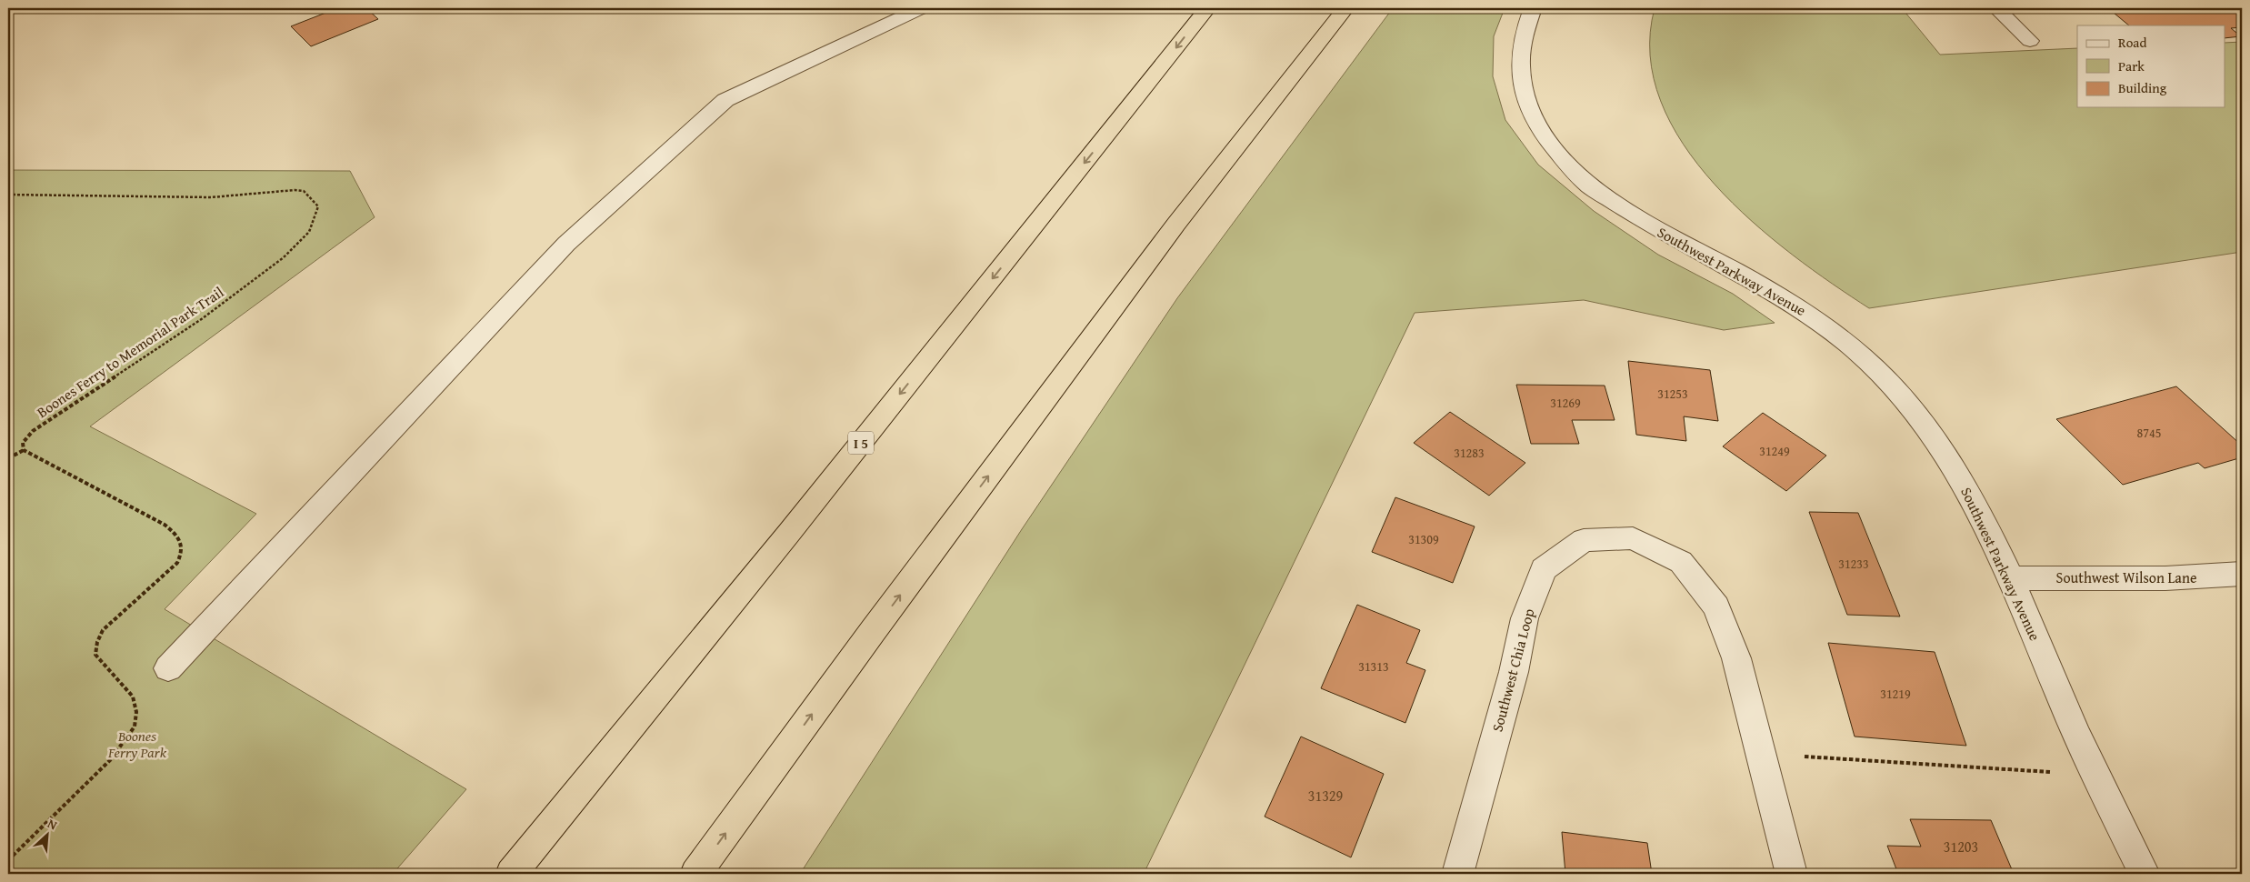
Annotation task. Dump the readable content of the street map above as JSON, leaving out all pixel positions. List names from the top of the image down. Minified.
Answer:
{"streets":{"highway":["I 5"],"street":["Southwest Parkway Avenue","Southwest Wilson Lane","Southwest Chia Loop"],"path":["Boones Ferry to Memorial Park Trail"]},"crossings":[["Southwest Parkway Avenue","Southwest Wilson Lane"]],"parks":["Boones Ferry Park"],"house_numbers":["31253","31269","8745","31249","31283","31309","31233","31313","31219","31329","31203"],"legend":["Road","Park","Building"],"north":"top right"}
